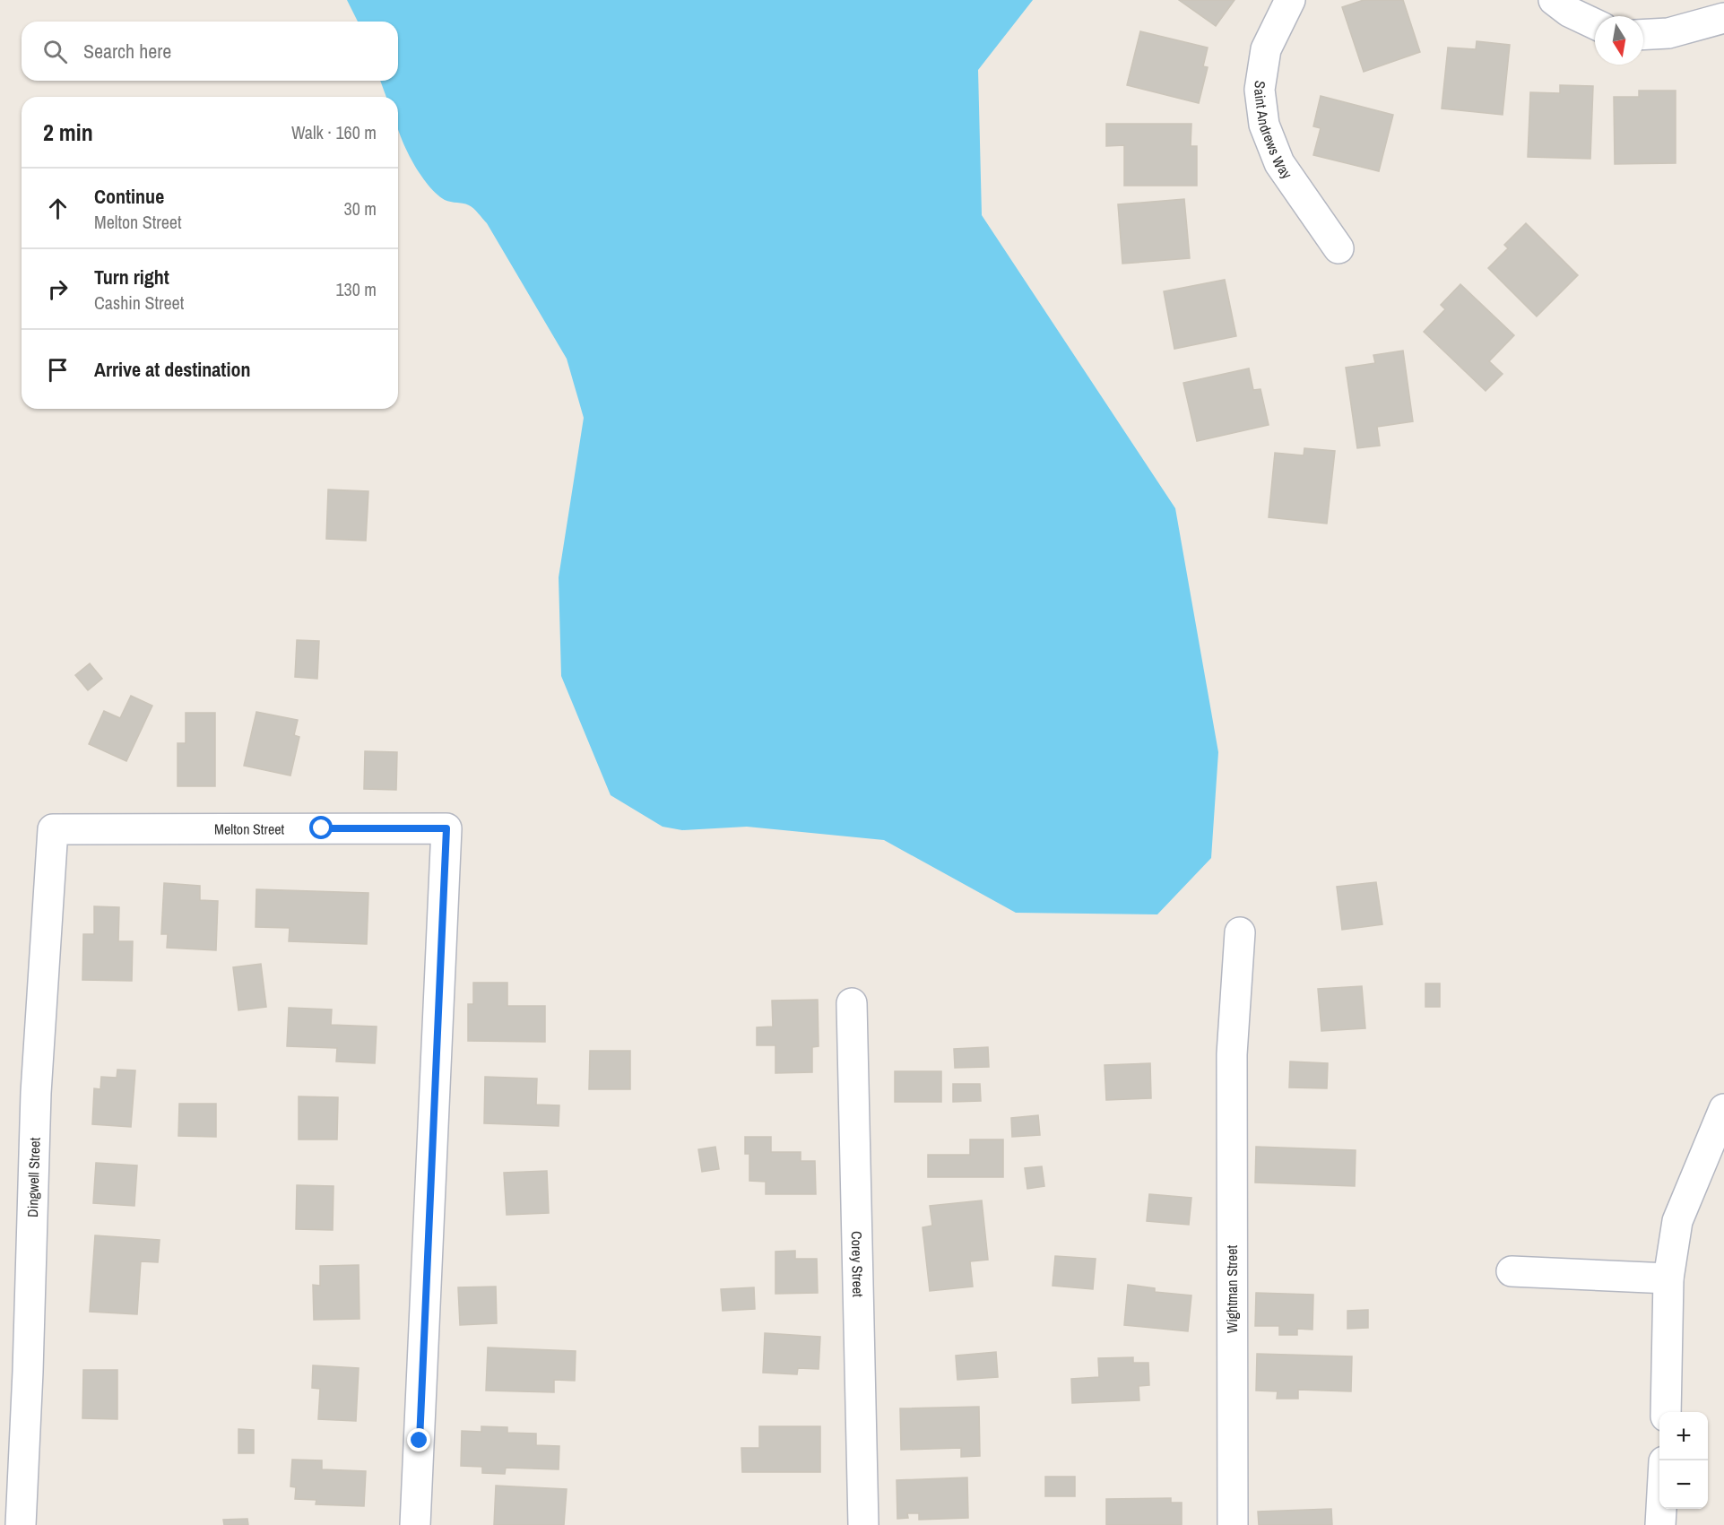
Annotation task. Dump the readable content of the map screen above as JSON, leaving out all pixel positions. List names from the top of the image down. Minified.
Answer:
{"streets":{"street":["Saint Andrews Way","Melton Street","Dingwell Street","Corey Street","Wightman Street"]},"crossings":[["Melton Street","Dingwell Street"]],"north":"bottom","page":{"search":"Search here","heading":["2 min","Walk · 160 m"],"list":[["Continue","Melton Street","30 m"],["Turn right","Cashin Street","130 m"],"Arrive at destination"],"map_buttons":["+","−"]}}
